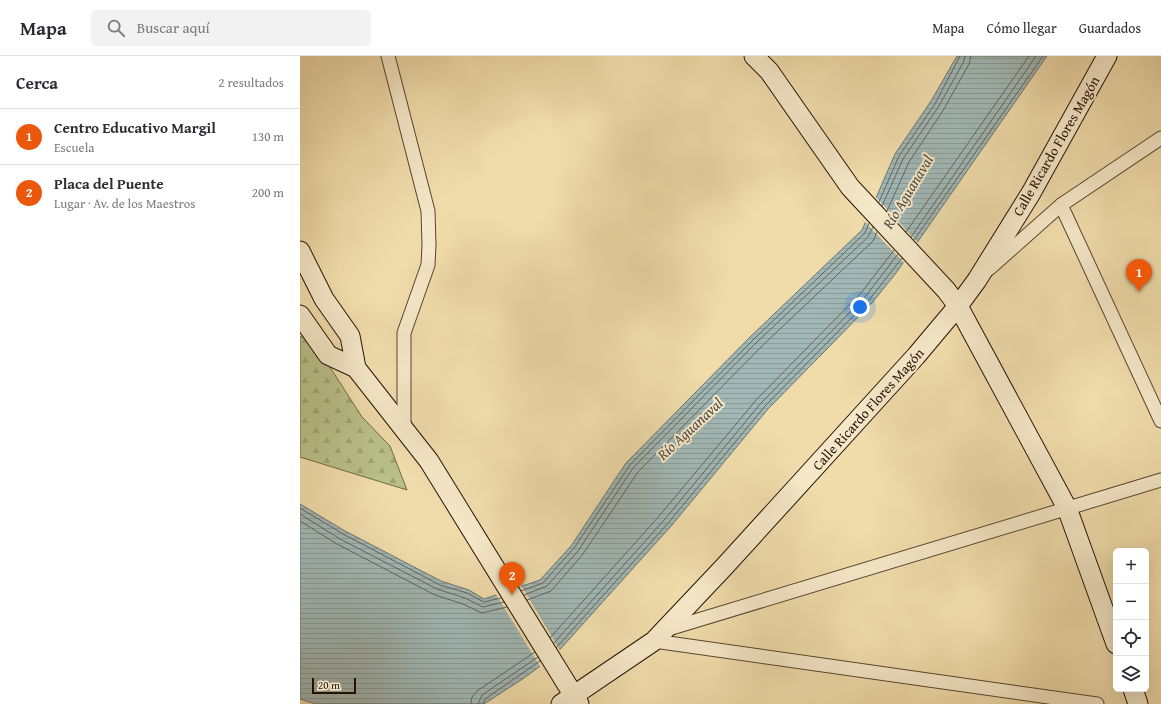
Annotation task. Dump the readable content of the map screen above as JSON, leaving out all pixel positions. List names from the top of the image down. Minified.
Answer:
{"streets":{"main road":["Calle Ricardo Flores Magón"]},"water":["Río Aguanaval"],"scale_bar":"20 m","page":{"header":"Mapa","search":"Buscar aquí","nav":["Mapa","Cómo llegar","Guardados"],"heading":["Cerca","2 resultados"],"list":[{"mark":"1","name":"Centro Educativo Margil","note":"Escuela","value":"130 m"},{"mark":"2","name":"Placa del Puente","note":"Lugar · Av. de los Maestros","value":"200 m"}],"pins":["1","2"],"map_buttons":["+","−"],"scale":"20 m"}}
